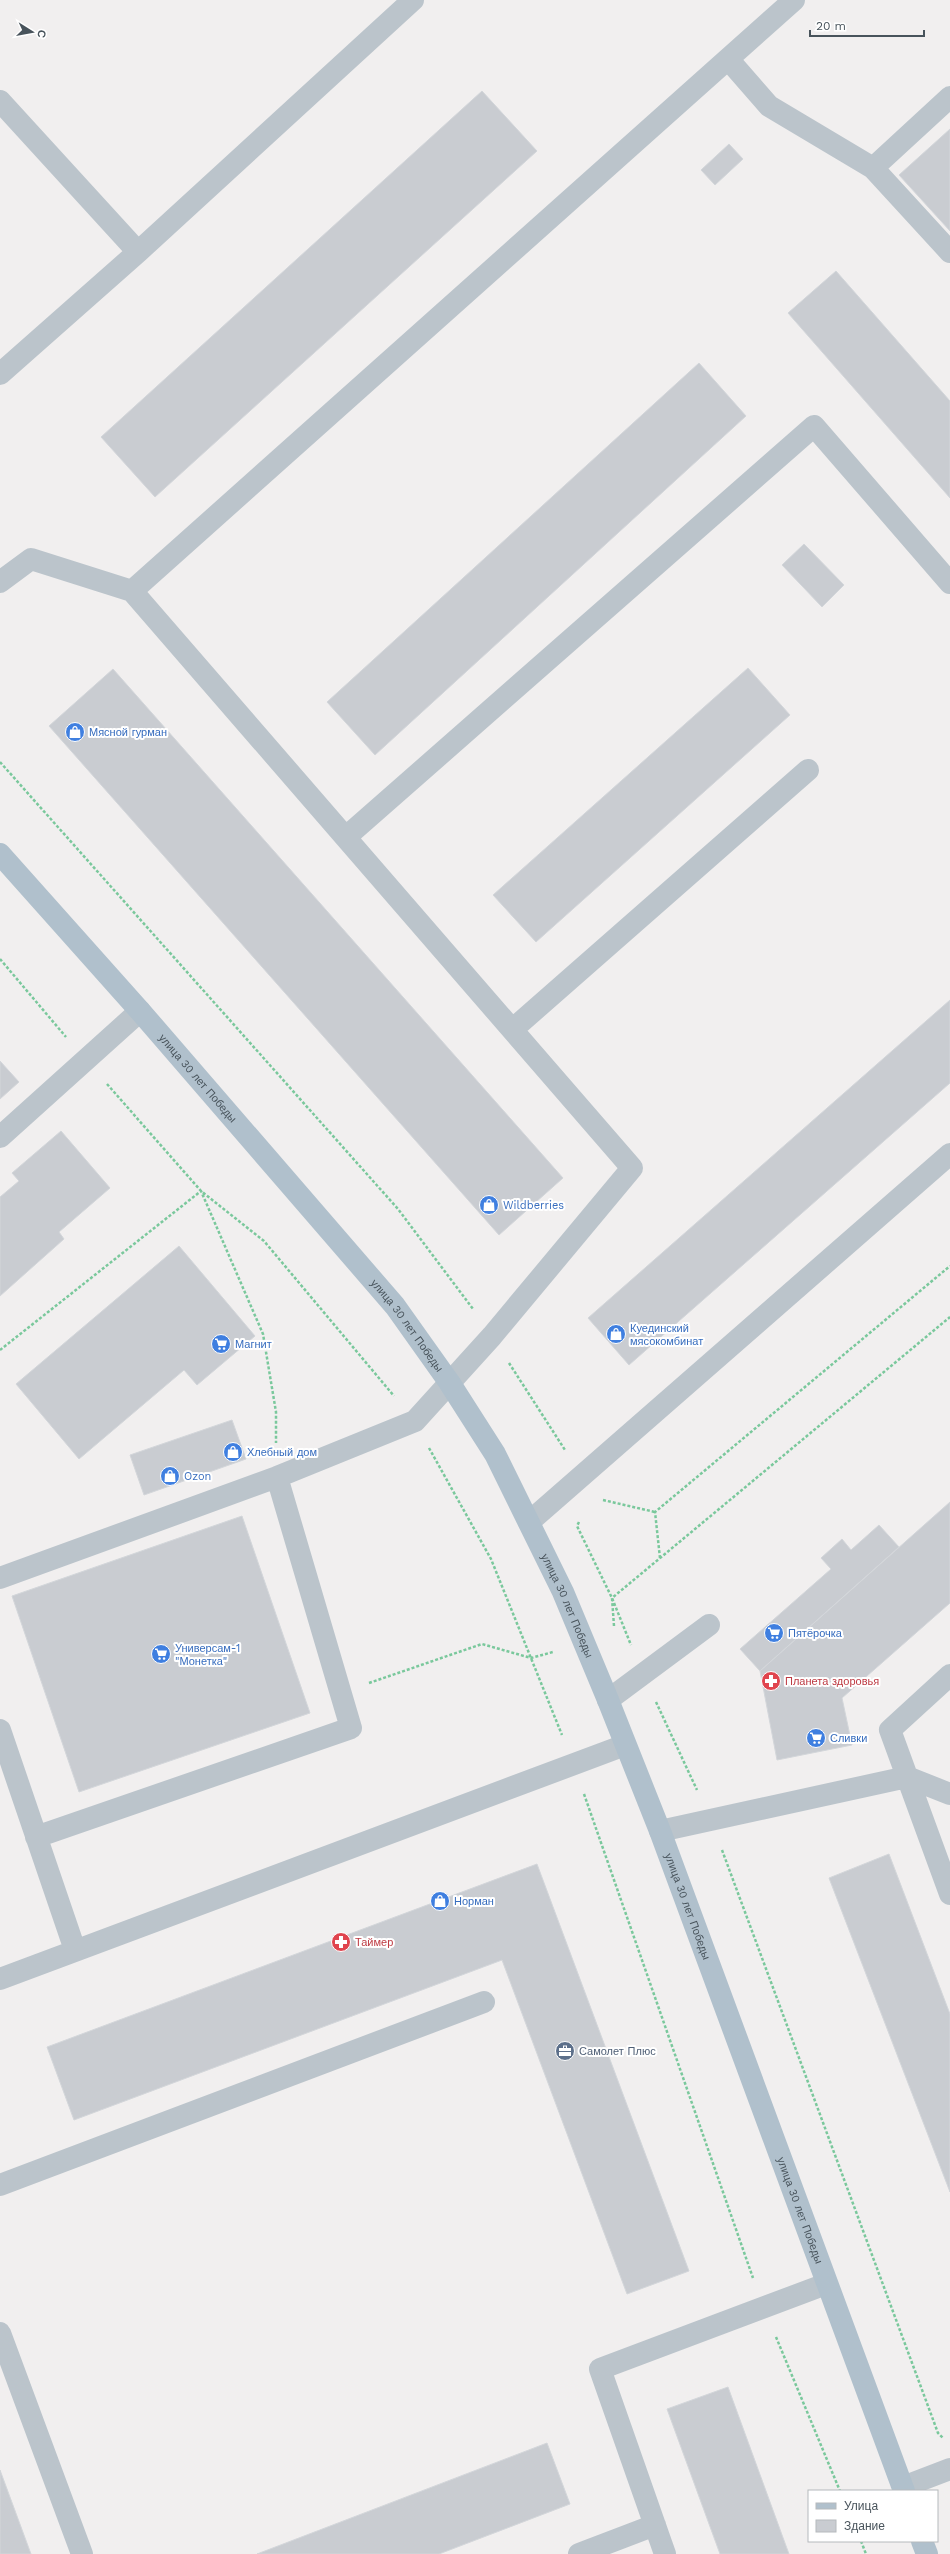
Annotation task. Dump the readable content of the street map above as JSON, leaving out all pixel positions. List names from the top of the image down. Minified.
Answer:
{"streets":{"main road":["улица 30 лет Победы"]},"places":{"shop":["Мясной гурман","Wildberries","Куединский мясокомбинат","Хлебный дом","Ozon","Норман"],"supermarket":["Магнит","Пятёрочка","Универсам-1 \"Монетка\"","Сливки"],"pharmacy":["Планета здоровья","Таймер"],"office":["Самолет Плюс"]},"legend":["Улица","Здание"],"scale_bar":"20 m","north":"right"}
